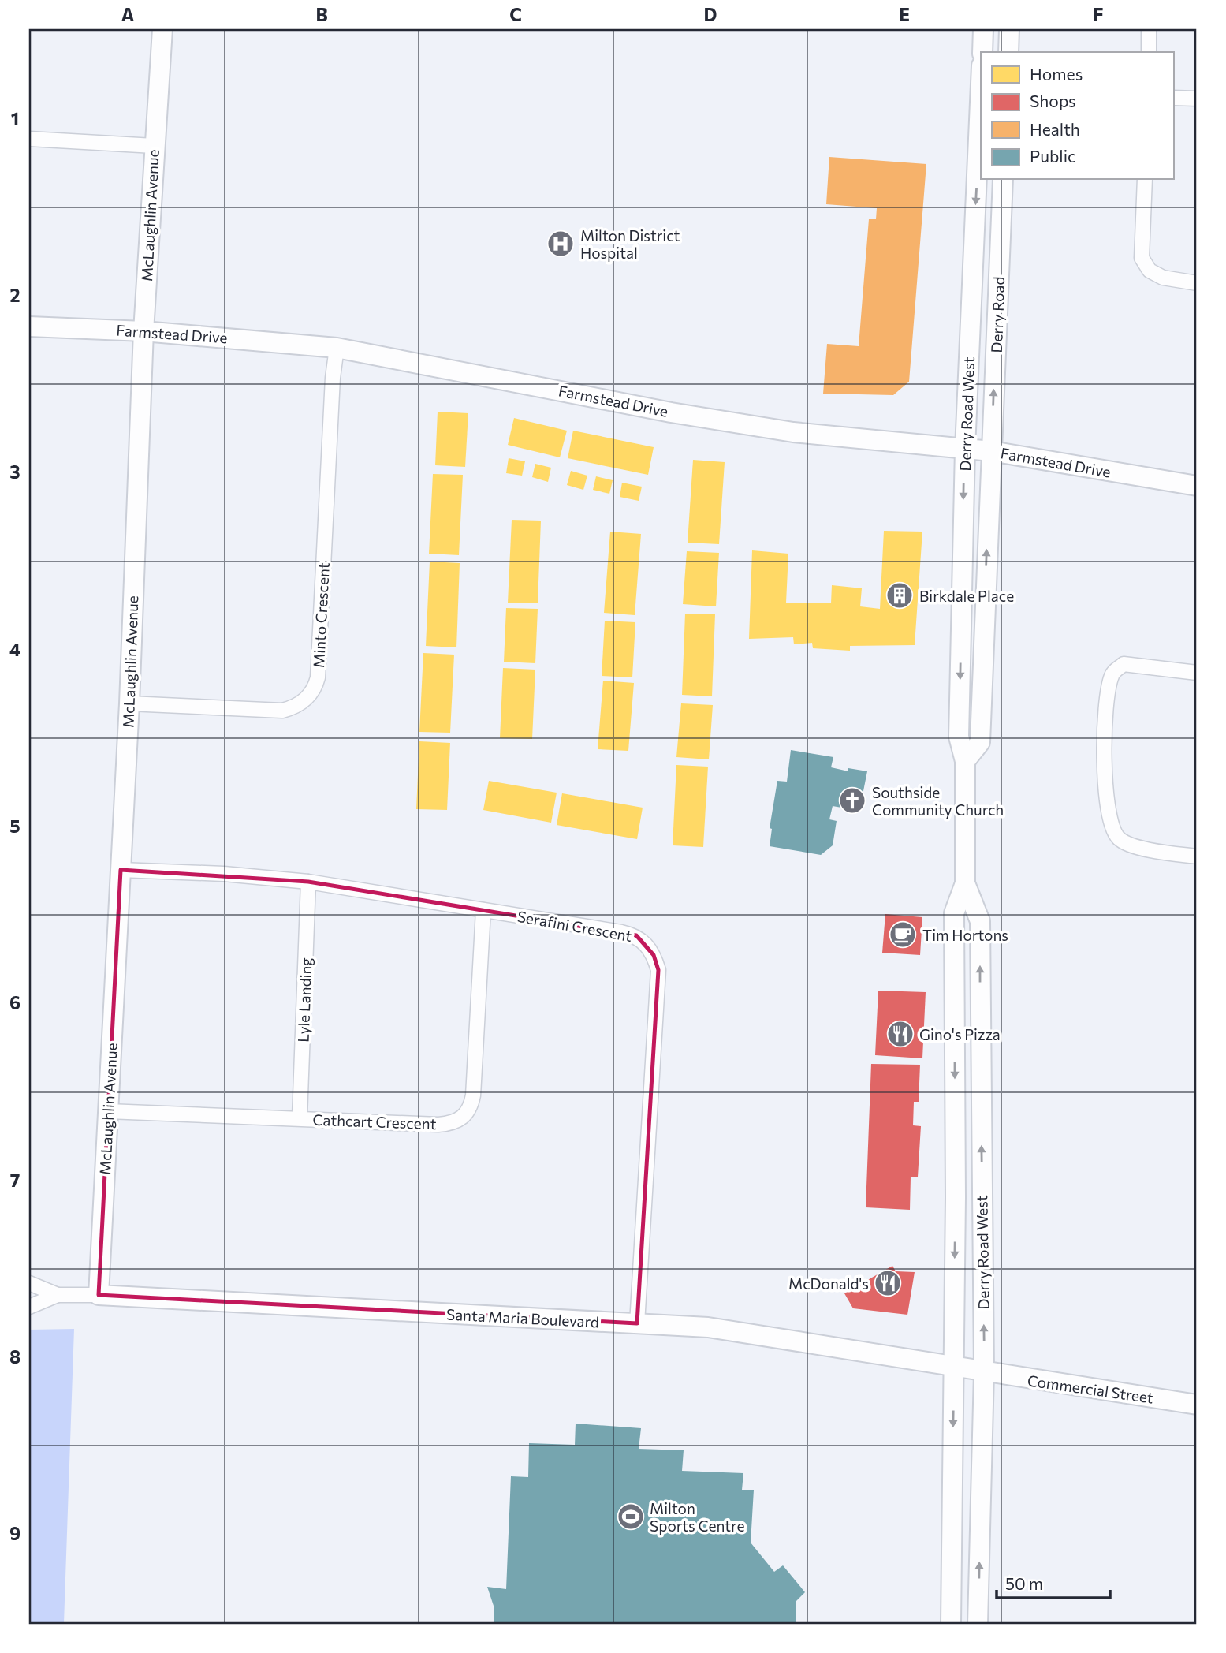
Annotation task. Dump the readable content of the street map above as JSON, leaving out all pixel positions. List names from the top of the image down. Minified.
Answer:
{"streets":{"street":["McLaughlin Avenue","Derry Road","Farmstead Drive","Derry Road West","Minto Crescent","Serafini Crescent","Lyle Landing","Cathcart Crescent","Santa Maria Boulevard","Commercial Street"]},"crossings":[["McLaughlin Avenue","Farmstead Drive"],["McLaughlin Avenue","Minto Crescent"],["McLaughlin Avenue","Serafini Crescent"],["McLaughlin Avenue","Cathcart Crescent"],["McLaughlin Avenue","Santa Maria Boulevard"],["Derry Road","Farmstead Drive"],["Derry Road","Derry Road West"],["Farmstead Drive","Derry Road West"],["Farmstead Drive","Minto Crescent"],["Derry Road West","Santa Maria Boulevard"],["Derry Road West","Commercial Street"],["Serafini Crescent","Lyle Landing"],["Serafini Crescent","Cathcart Crescent"],["Serafini Crescent","Santa Maria Boulevard"],["Lyle Landing","Cathcart Crescent"],["Santa Maria Boulevard","Commercial Street"]],"one_way":["Derry Road"],"places":{"hospital":["Milton District Hospital"],"building":["Birkdale Place"],"church":["Southside Community Church"],"cafe":["Tim Hortons"],"restaurant":["Gino's Pizza","McDonald's"],"sports":["Milton Sports Centre"]},"legend":["Homes","Shops","Health","Public"],"scale_bar":"50 m","grid":{"columns":["A","B","C","D","E","F"],"rows":["1","2","3","4","5","6","7","8","9"]}}
